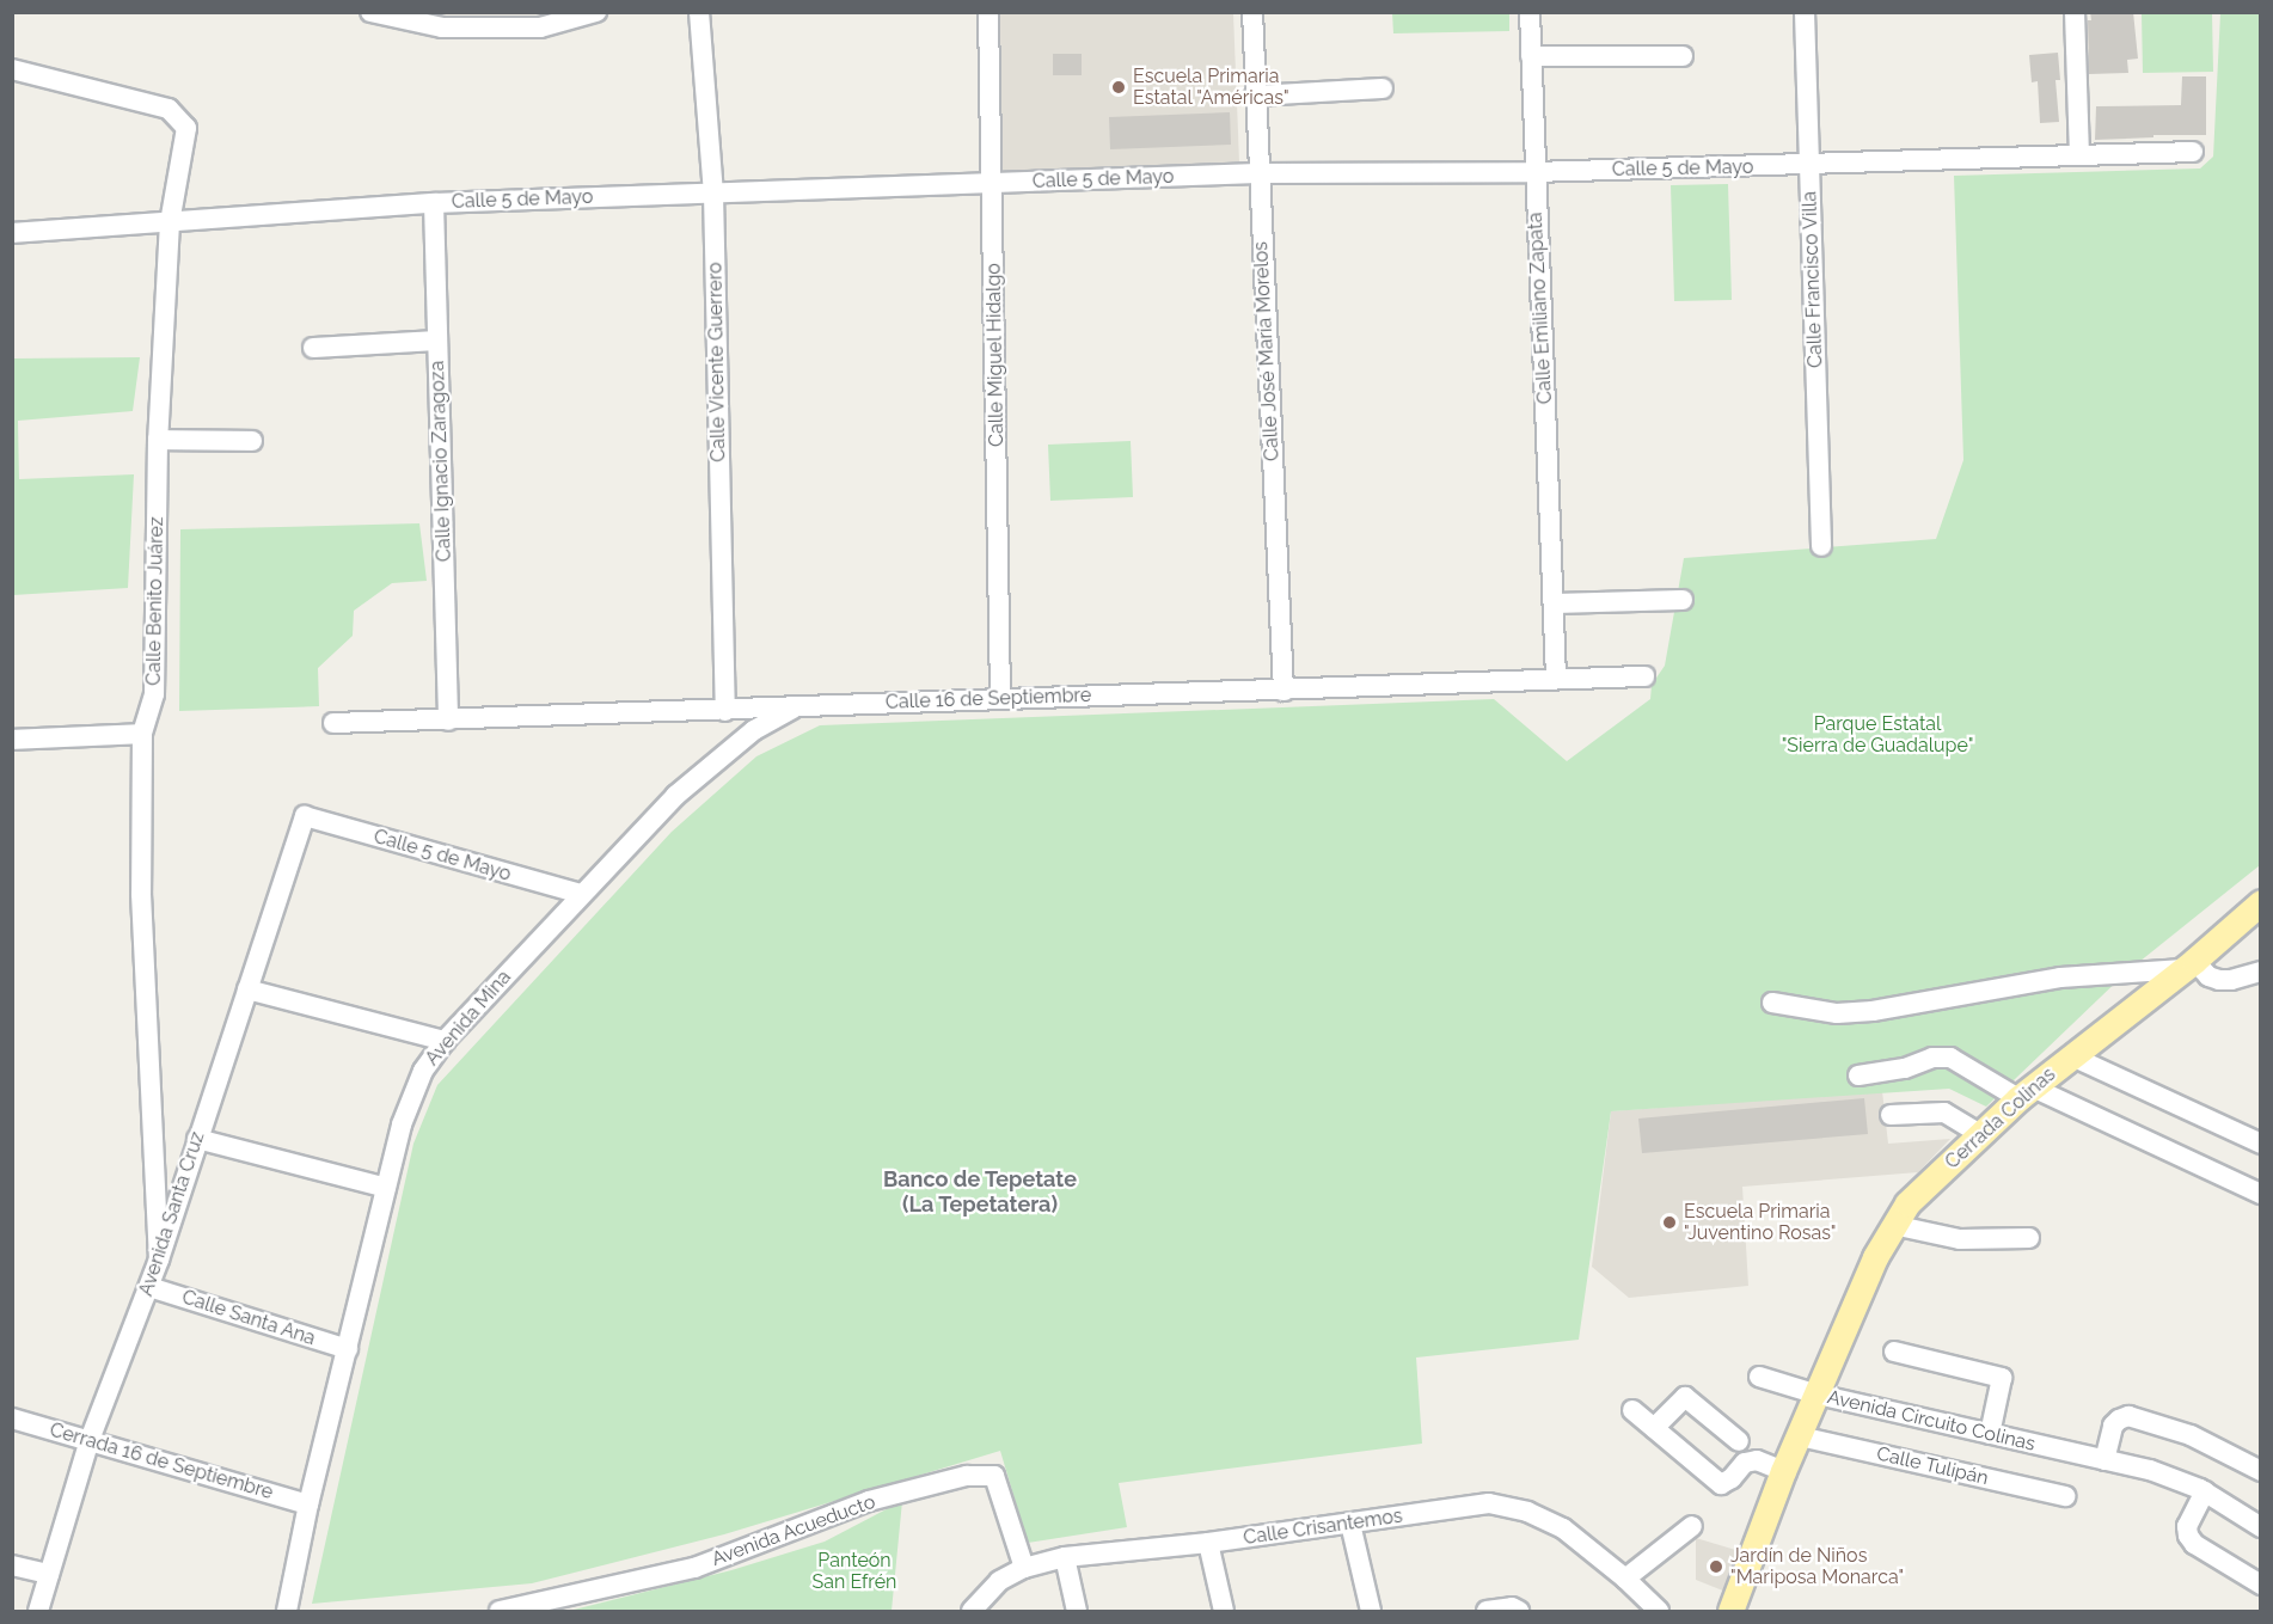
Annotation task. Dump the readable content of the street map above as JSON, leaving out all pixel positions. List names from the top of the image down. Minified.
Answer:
{"streets":{"main road":["Cerrada Colinas","Avenida Circuito Colinas"],"street":["Calle 5 de Mayo","Calle Francisco Villa","Calle Emiliano Zapata","Calle José María Morelos","Calle Miguel Hidalgo","Calle Vicente Guerrero","Calle Ignacio Zaragoza","Calle Benito Juárez","Calle 16 de Septiembre","Avenida Mina","Avenida Santa Cruz","Calle Santa Ana","Cerrada 16 de Septiembre","Calle Tulipán","Calle Crisantemos","Avenida Acueducto"]},"crossings":[["Calle 5 de Mayo","Calle Francisco Villa"],["Calle 5 de Mayo","Calle Emiliano Zapata"],["Calle 5 de Mayo","Calle José María Morelos"],["Calle 5 de Mayo","Calle Miguel Hidalgo"],["Calle 5 de Mayo","Calle Vicente Guerrero"],["Calle 5 de Mayo","Calle Ignacio Zaragoza"],["Calle 5 de Mayo","Calle Benito Juárez"],["Calle 5 de Mayo","Avenida Mina"],["Calle 5 de Mayo","Avenida Santa Cruz"],["Calle Emiliano Zapata","Calle 16 de Septiembre"],["Calle José María Morelos","Calle 16 de Septiembre"],["Calle Miguel Hidalgo","Calle 16 de Septiembre"],["Calle Vicente Guerrero","Calle 16 de Septiembre"],["Calle Ignacio Zaragoza","Calle 16 de Septiembre"],["Calle Benito Juárez","Avenida Santa Cruz"],["Calle 16 de Septiembre","Avenida Mina"],["Avenida Mina","Calle Santa Ana"],["Avenida Mina","Cerrada 16 de Septiembre"],["Cerrada Colinas","Avenida Circuito Colinas"],["Avenida Santa Cruz","Calle Santa Ana"],["Avenida Santa Cruz","Cerrada 16 de Septiembre"],["Avenida Circuito Colinas","Calle Tulipán"],["Calle Crisantemos","Avenida Acueducto"]],"districts":["Banco de Tepetate (La Tepetatera)"],"parks":["Parque Estatal \"Sierra de Guadalupe\"","Panteón San Efrén"],"places":["Escuela Primaria Estatal \"Américas\"","Escuela Primaria \"Juventino Rosas\"","Jardín de Niños \"Mariposa Monarca\""]}
